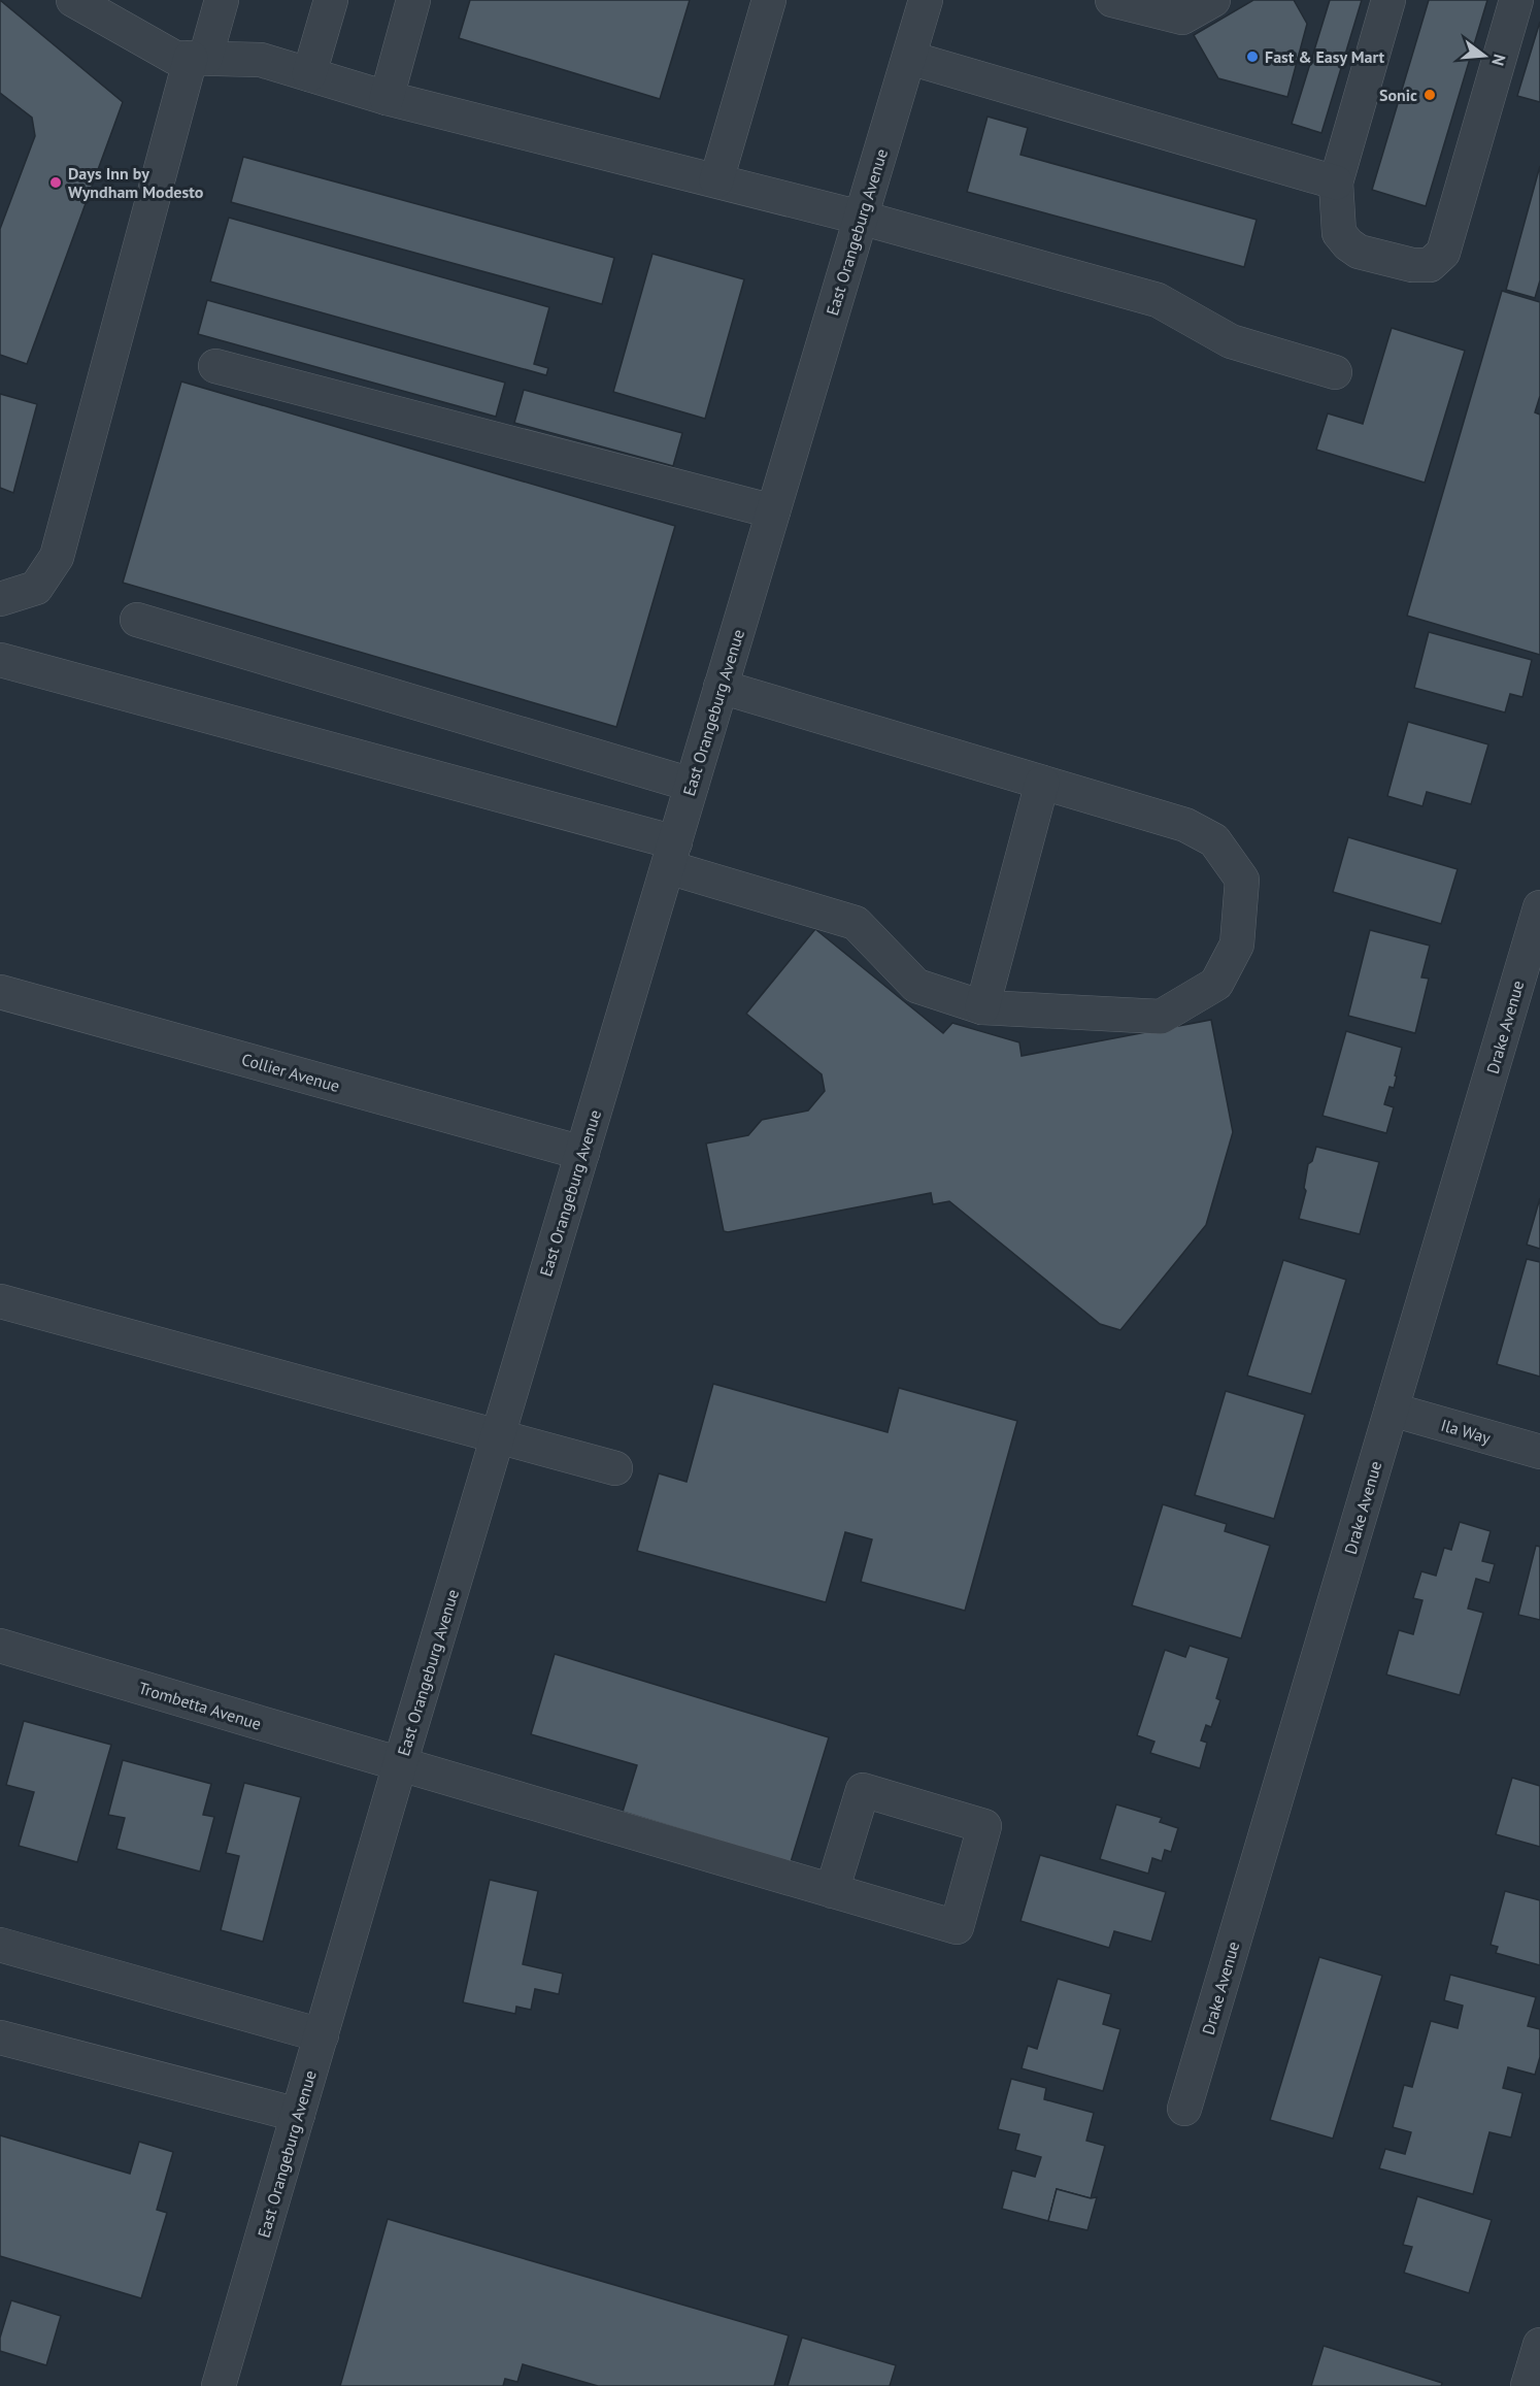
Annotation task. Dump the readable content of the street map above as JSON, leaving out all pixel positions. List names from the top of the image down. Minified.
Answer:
{"streets":{"street":["East Orangeburg Avenue","Drake Avenue","Collier Avenue","Ila Way","Trombetta Avenue"]},"crossings":[["East Orangeburg Avenue","Collier Avenue"],["East Orangeburg Avenue","Trombetta Avenue"],["Drake Avenue","Ila Way"]],"places":["Fast & Easy Mart","Sonic","Days Inn by Wyndham Modesto"],"north":"right"}
